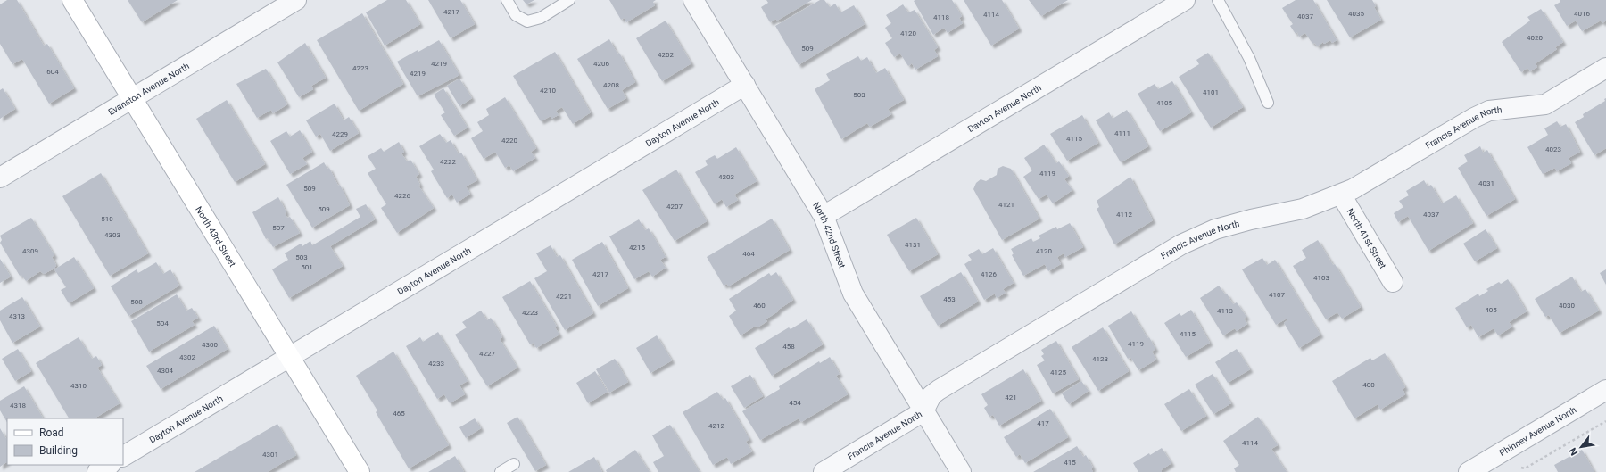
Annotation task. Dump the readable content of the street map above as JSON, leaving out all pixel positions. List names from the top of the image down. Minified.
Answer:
{"streets":{"street":["Evanston Avenue North","Dayton Avenue North","Francis Avenue North","North 43rd Street","North 42nd Street","North 41st Street","Phinney Avenue North"]},"crossings":[["Evanston Avenue North","North 43rd Street"],["Dayton Avenue North","North 43rd Street"],["Dayton Avenue North","North 42nd Street"],["Francis Avenue North","North 42nd Street"],["Francis Avenue North","North 41st Street"]],"house_numbers":["4217","4035","4016","4114","4037","4118","4120","4020","509","4202","4219","4206","4223","604","4219","4208","4210","4101","503","4105","4111","4229","4115","4220","4023","4222","4119","4203","4031","509","4226","4121","4207","509","4112","4037","510","507","4303","4131","4215","4309","4120","464","503","501","4217","4126","4103","4107","4221","453","508","460","4030","405","4113","4223","4313","504","4115","4119","4300","458","4227","4302","4123","4233","4304","4125","400","4310","421","454","4318","465","417","4212","4114","4301","415"],"legend":["Road","Building"],"north":"bottom left"}
